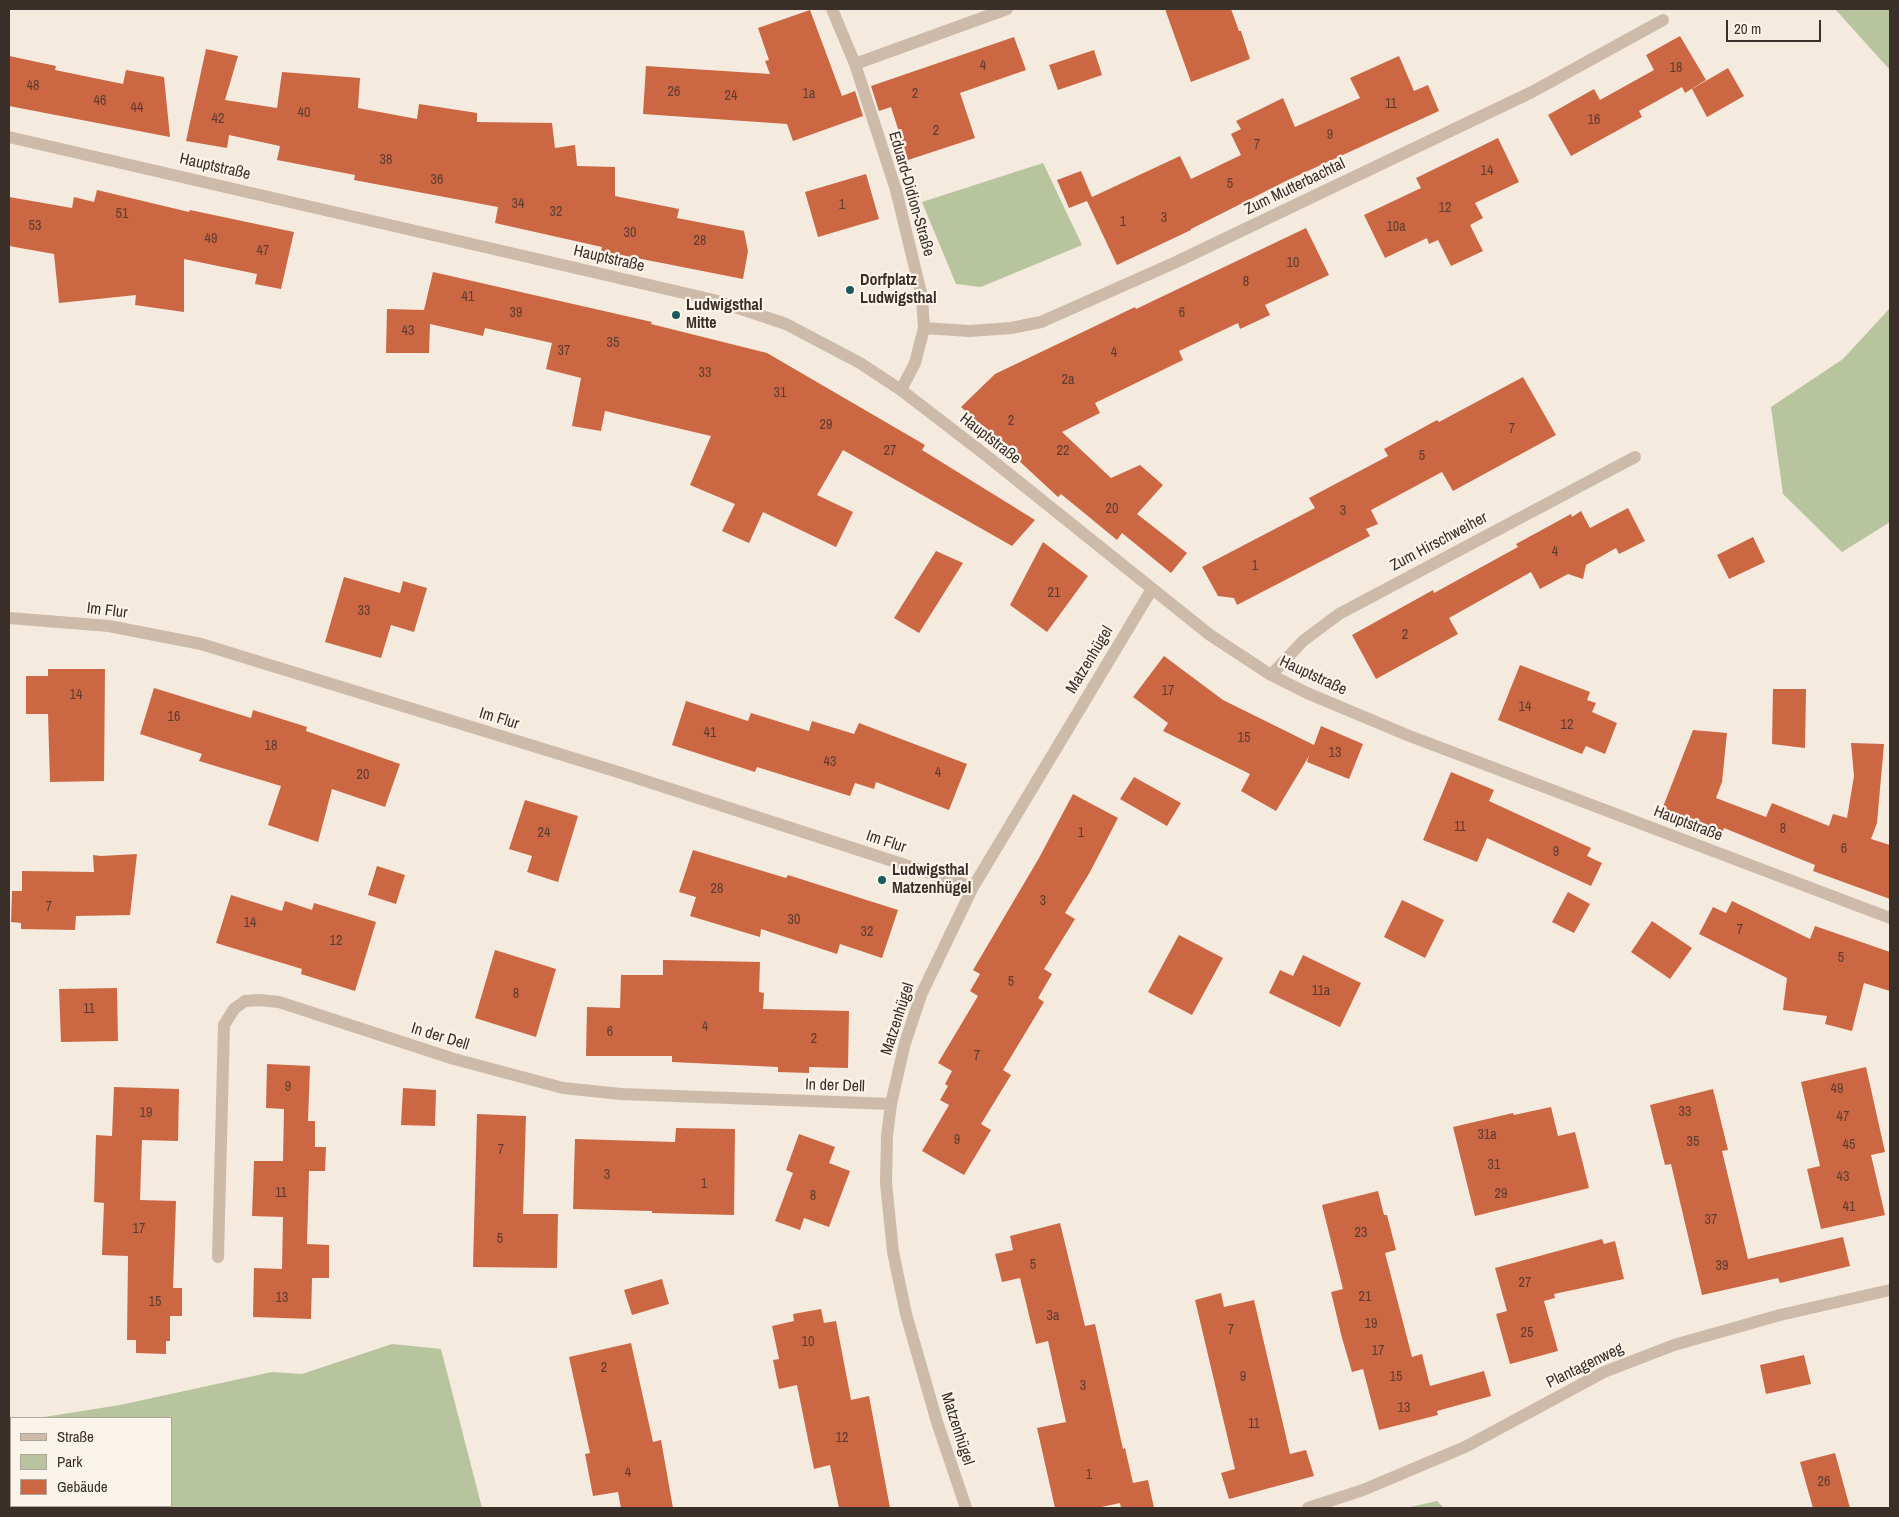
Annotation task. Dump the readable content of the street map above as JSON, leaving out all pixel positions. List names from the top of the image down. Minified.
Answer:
{"streets":{"street":["Hauptstraße","Zum Mutterbachtal","Eduard-Didion-Straße","Zum Hirschweiher","Im Flur","Matzenhügel","In der Dell","Plantagenweg"]},"crossings":[["Hauptstraße","Eduard-Didion-Straße"],["Hauptstraße","Zum Hirschweiher"],["Hauptstraße","Matzenhügel"],["Zum Mutterbachtal","Eduard-Didion-Straße"],["Im Flur","Matzenhügel"],["Matzenhügel","In der Dell"]],"places":["Dorfplatz Ludwigsthal","Ludwigsthal Mitte","Ludwigsthal Matzenhügel"],"house_numbers":["4","18","48","26","1a","2","24","46","11","44","40","42","16","2","9","7","38","14","36","5","34","1","12","32","51","3","1","53","10a","30","49","28","47","10","8","41","39","6","43","35","37","4","33","2a","31","2","29","7","27","22","5","20","3","4","1","21","33","2","17","14","14","16","12","41","15","18","13","43","4","20","11","8","24","1","6","9","28","3","7","30","14","7","32","12","5","5","11a","8","11","4","6","2","7","9","49","33","19","47","31a","9","35","45","7","31","3","43","1","11","29","8","41","37","17","23","5","5","39","27","21","13","15","3a","19","7","25","10","17","2","9","15","3","13","11","12","4","1","26"],"legend":["Straße","Park","Gebäude"],"scale_bar":"20 m"}
